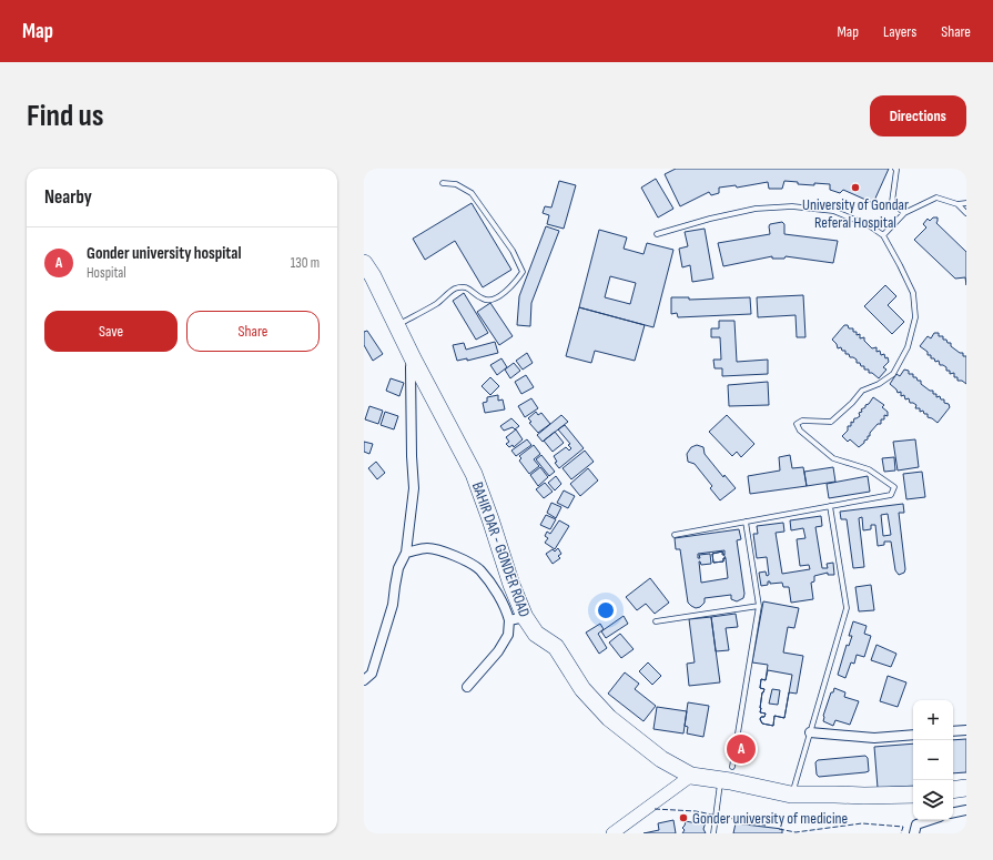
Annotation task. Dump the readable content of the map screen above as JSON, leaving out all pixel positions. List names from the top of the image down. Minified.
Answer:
{"streets":{"highway":["BAHIR DAR - GONDER ROAD"]},"places":["University of Gondar Referal Hospital","Gonder university of medicine"],"page":{"header":"Map","nav":["Map","Layers","Share"],"buttons":["Directions",["Save","Share"]],"title":"Find us","heading":"Nearby","list":[{"mark":"A","name":"Gonder university hospital","note":"Hospital","value":"130 m"}],"map_buttons":["+","−"],"pins":"A"}}
